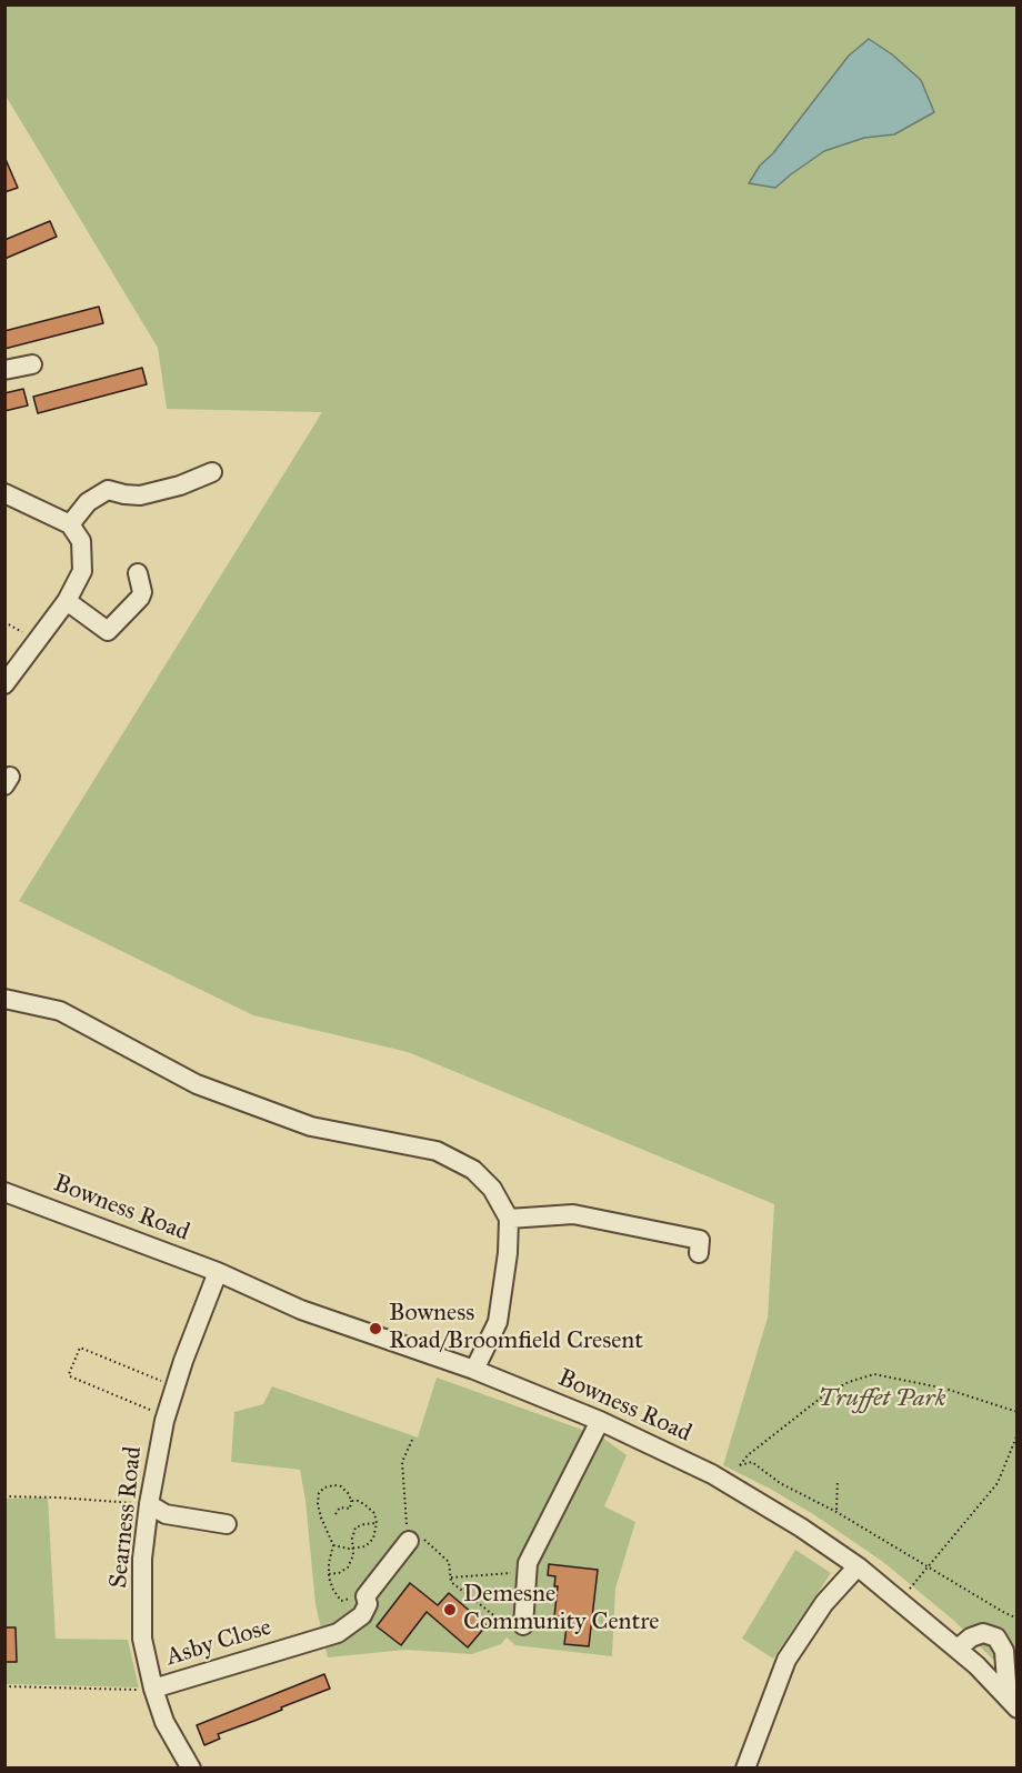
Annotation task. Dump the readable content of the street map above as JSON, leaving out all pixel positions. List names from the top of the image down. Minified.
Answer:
{"streets":{"street":["Bowness Road","Searness Road","Asby Close"]},"crossings":[["Bowness Road","Searness Road"],["Searness Road","Asby Close"]],"parks":["Truffet Park"],"places":["Bowness Road/Broomfield Cresent","Demesne Community Centre"]}
